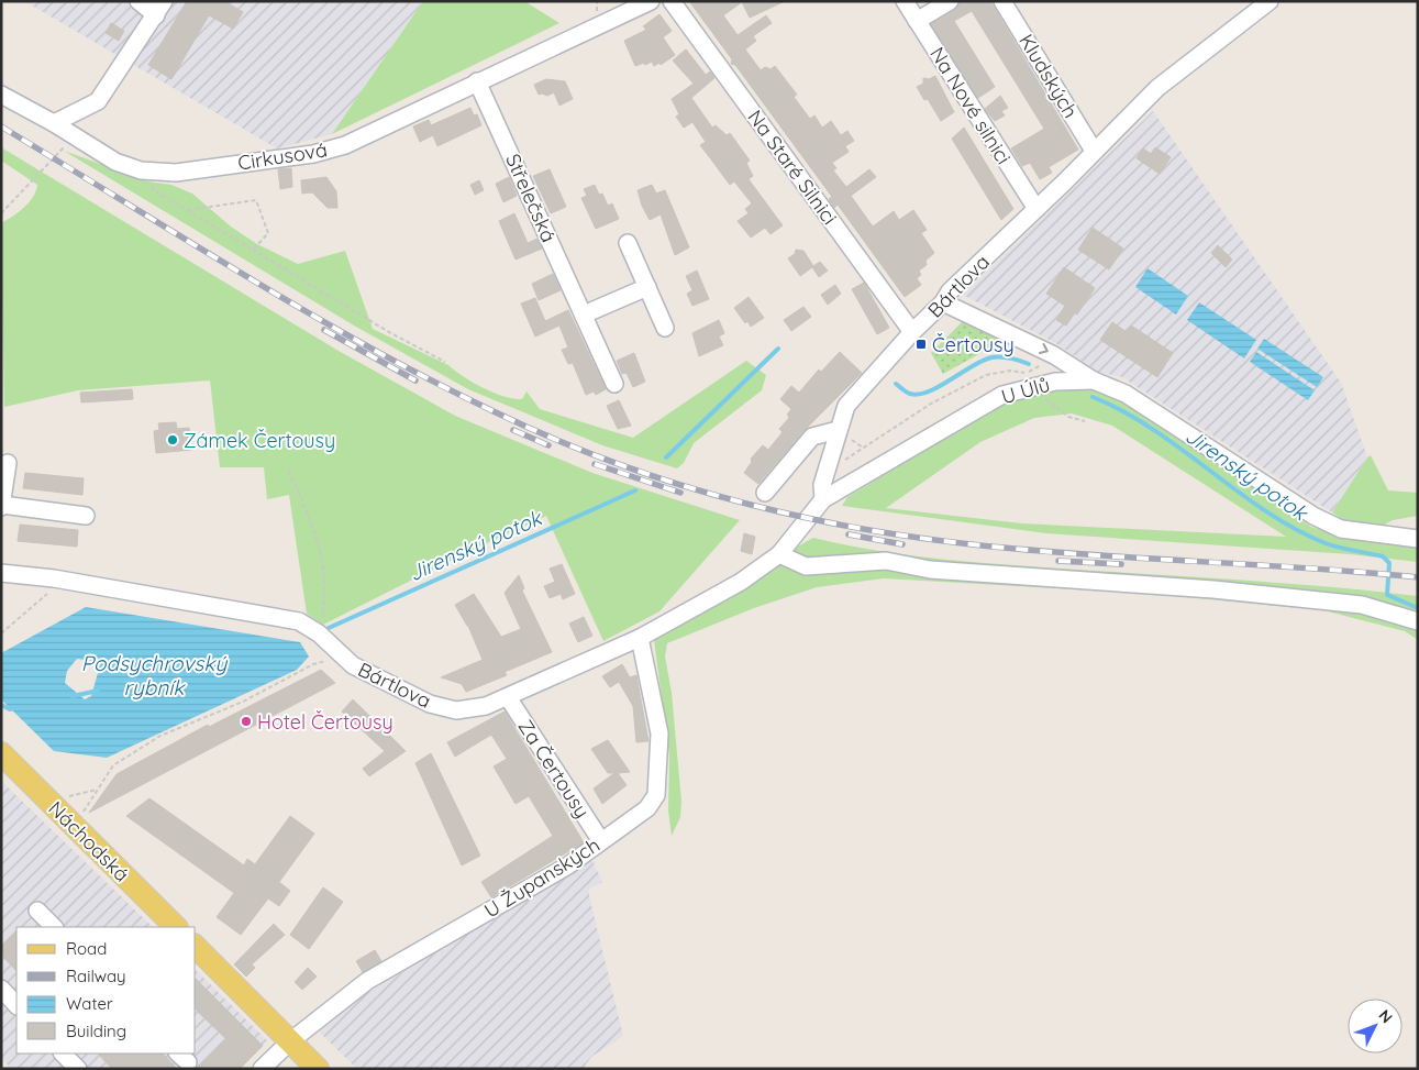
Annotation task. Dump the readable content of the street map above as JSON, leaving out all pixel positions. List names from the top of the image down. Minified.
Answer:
{"streets":{"main road":["Náchodská"],"street":["Kludských","Na Nové silnici","Cirkusová","Na Staré Silnici","Střelečská","Bártlova","U Úlů","Za Čertousy","U Županských"]},"crossings":[["Kludských","Bártlova"],["Na Nové silnici","Bártlova"],["Cirkusová","Střelečská"],["Na Staré Silnici","Bártlova"],["Bártlova","U Úlů"],["Bártlova","Za Čertousy"],["Bártlova","U Županských"],["Za Čertousy","U Županských"]],"water":["Jirenský potok","Podsychrovský rybník"],"places":{"transit":["Čertousy"],"other":["Zámek Čertousy","Hotel Čertousy"]},"legend":["Road","Railway","Water","Building"],"north":"top right"}
